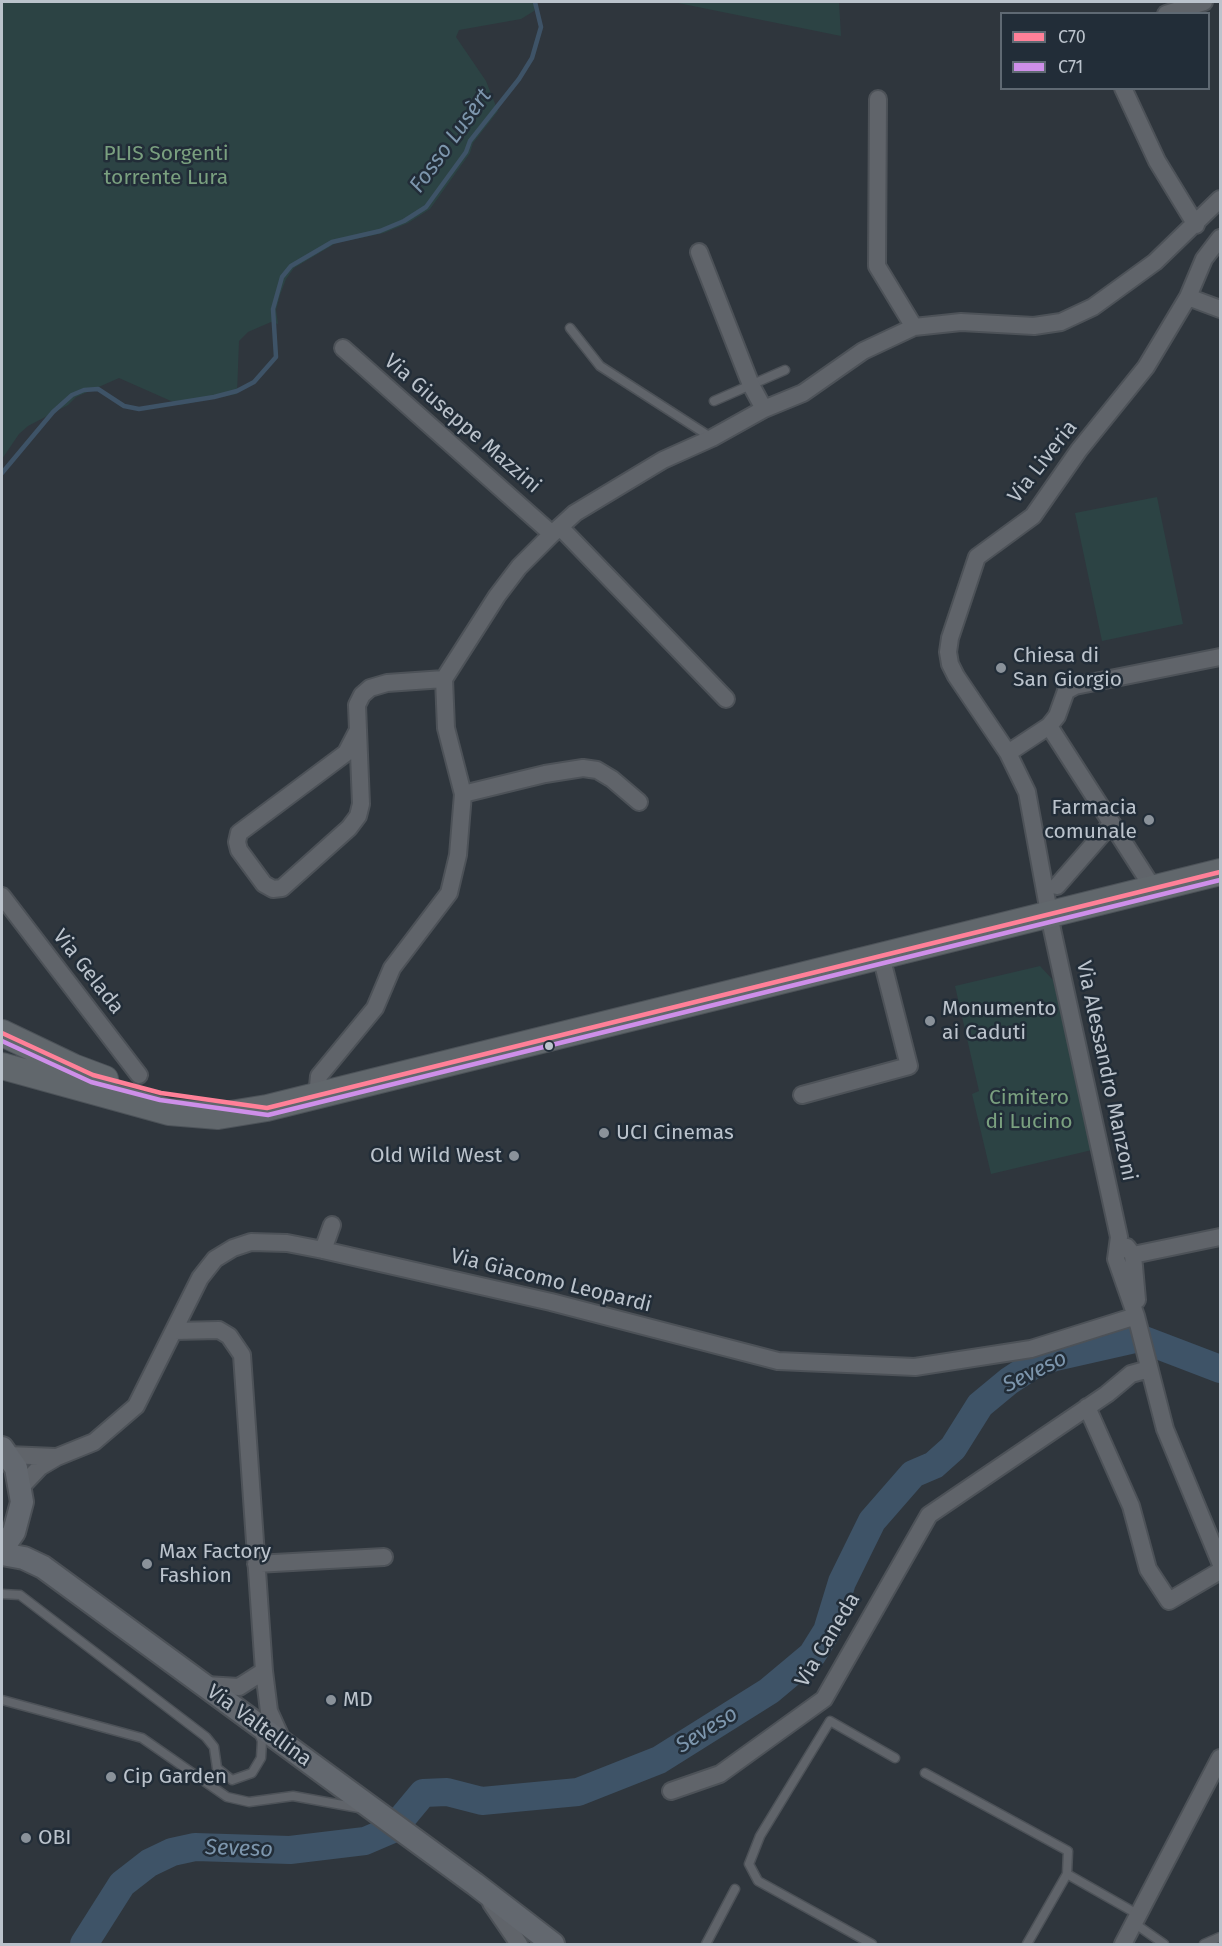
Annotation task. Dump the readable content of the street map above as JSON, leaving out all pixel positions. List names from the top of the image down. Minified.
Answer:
{"streets":{"street":["Via Giuseppe Mazzini","Via Liveria","Via Gelada","Via Alessandro Manzoni","Via Giacomo Leopardi","Via Caneda","Via Valtellina"]},"crossings":[["Via Liveria","Via Alessandro Manzoni"],["Via Alessandro Manzoni","Via Giacomo Leopardi"]],"water":["Fosso Lusèrt","Seveso"],"parks":["PLIS Sorgenti torrente Lura","Cimitero di Lucino"],"places":["Chiesa di San Giorgio","Farmacia comunale","Monumento ai Caduti","UCI Cinemas","Old Wild West","Max Factory Fashion","MD","Cip Garden","OBI"],"lines":["transit line C70","transit line C71"],"legend":["C70","C71"]}
